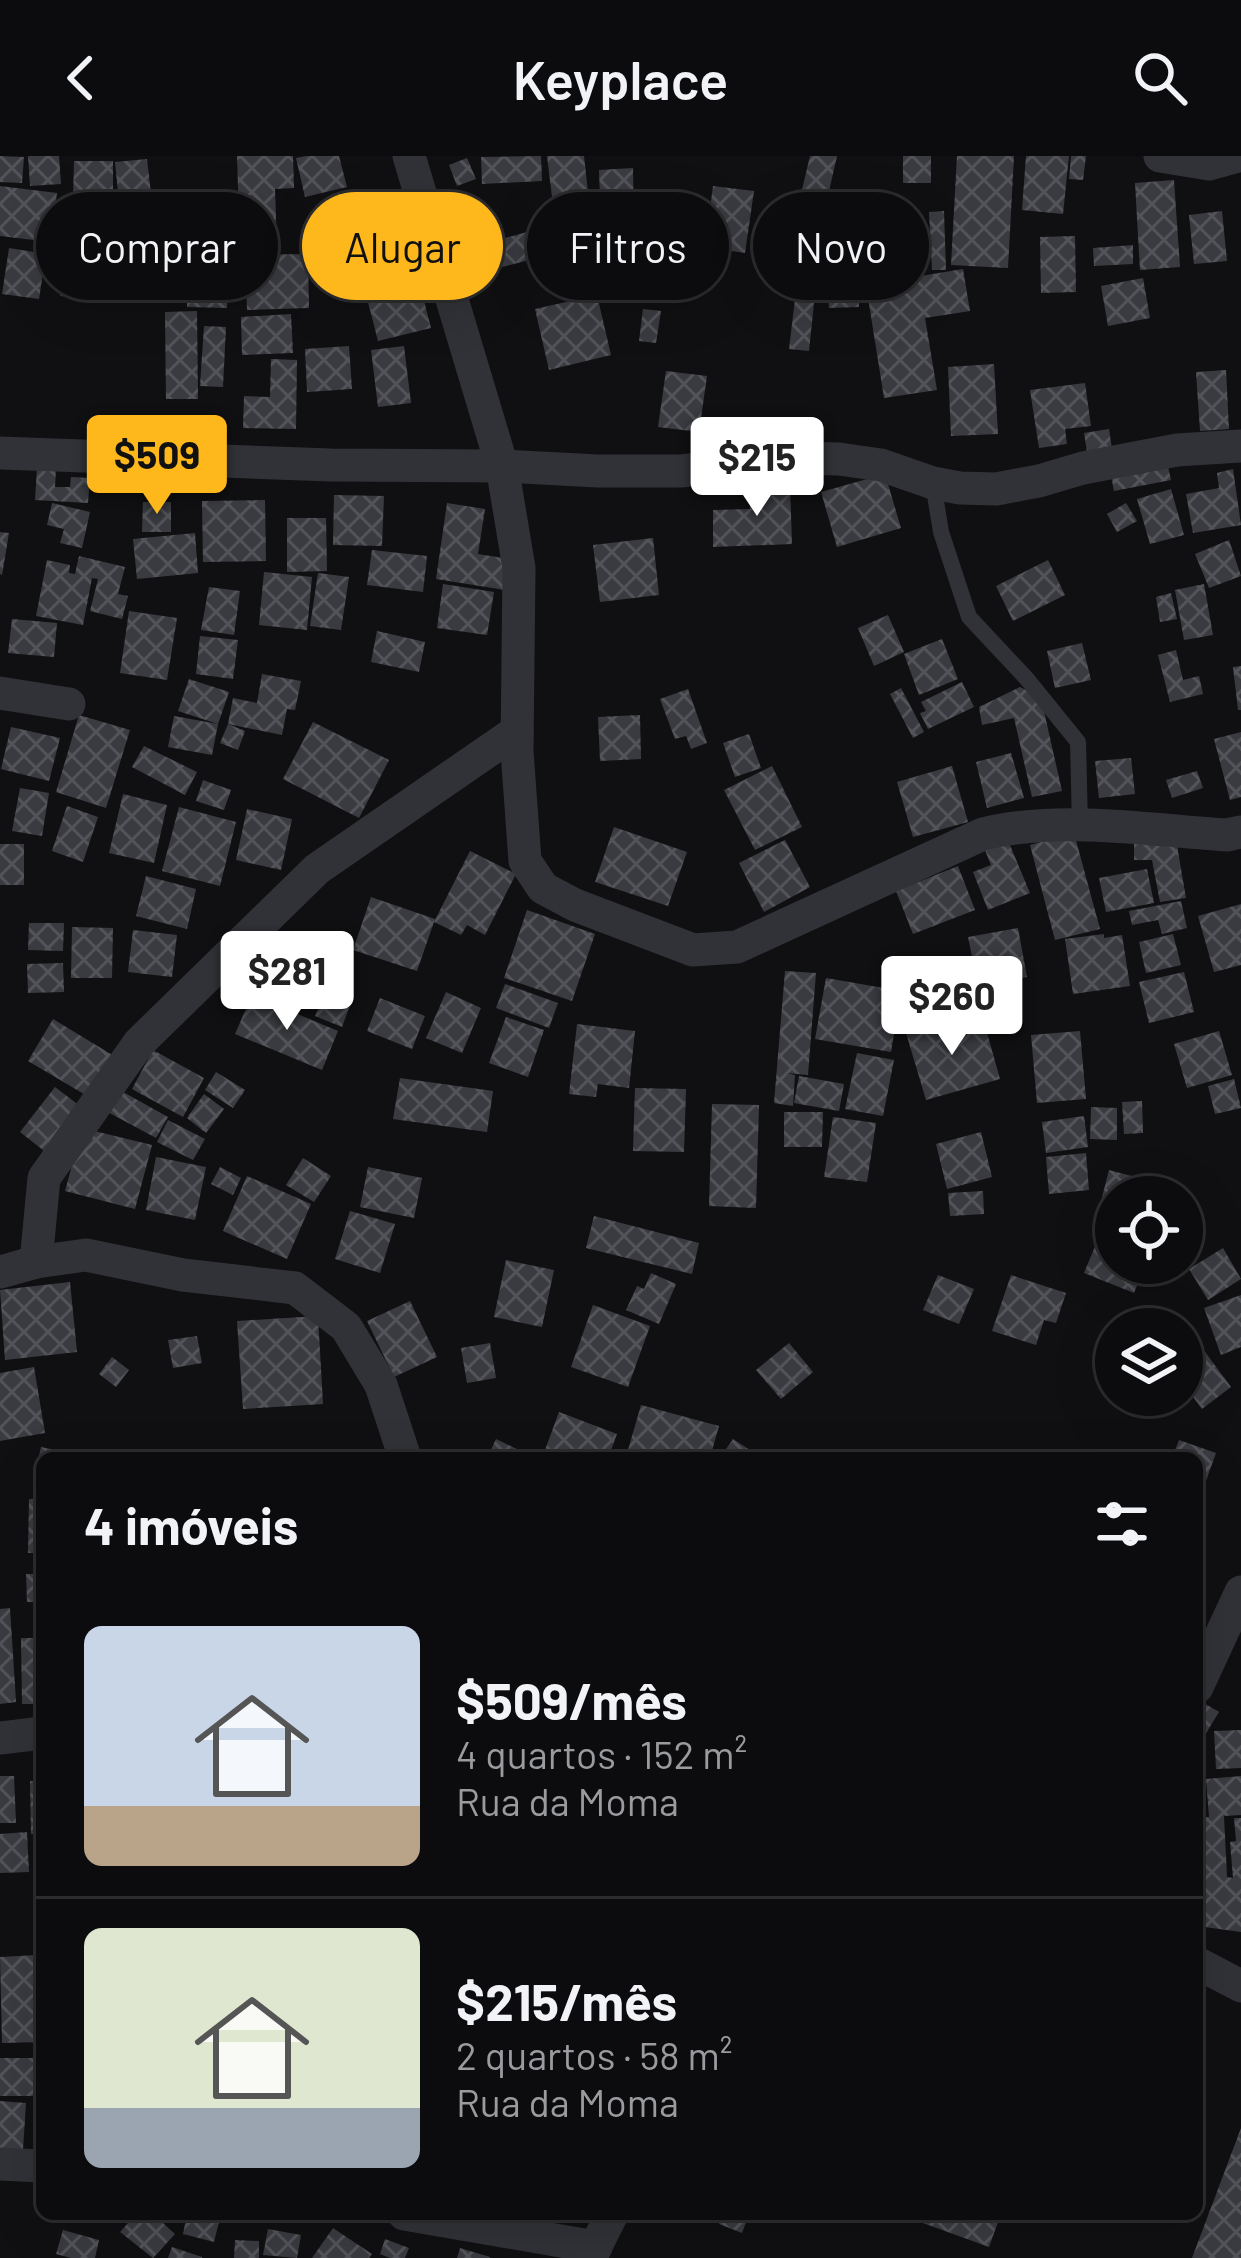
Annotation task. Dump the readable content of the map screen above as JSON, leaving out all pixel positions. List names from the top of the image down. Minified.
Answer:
{"page":{"header":"Keyplace","chip":["Comprar","Alugar","Filtros","Novo"],"price":["$509","$215","$281","$260"],"heading":"4 imóveis","list":[{"name":"$509/mês","note":"4 quartos · 152 m² · Rua da Moma"},{"name":"$215/mês","note":"2 quartos · 58 m² · Rua da Moma"}]}}
